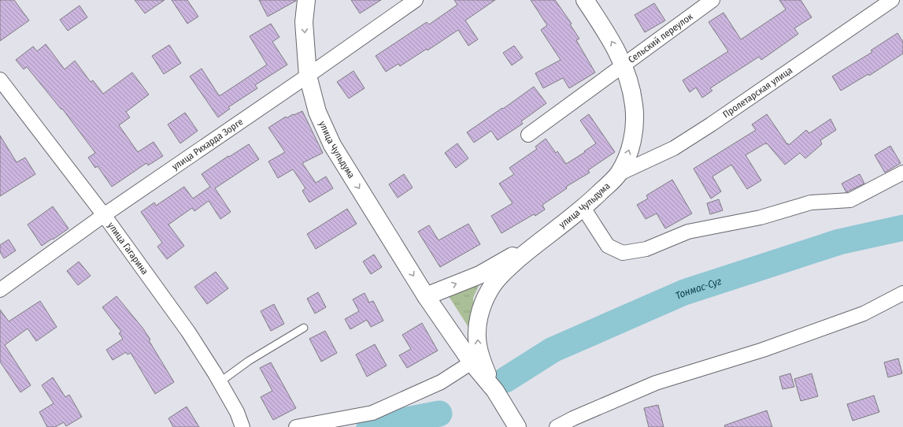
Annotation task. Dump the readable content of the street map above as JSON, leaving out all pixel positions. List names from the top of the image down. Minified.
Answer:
{"streets":{"main road":["улица Чульдума"],"street":["Сельский переулок","Пролетарская улица","улица Рихарда Зорге","улица Гагарина"]},"crossings":[["Сельский переулок","улица Чульдума"],["Пролетарская улица","улица Чульдума"],["улица Рихарда Зорге","улица Чульдума"],["улица Рихарда Зорге","улица Гагарина"]],"water":["Тонмас-Суг"]}
